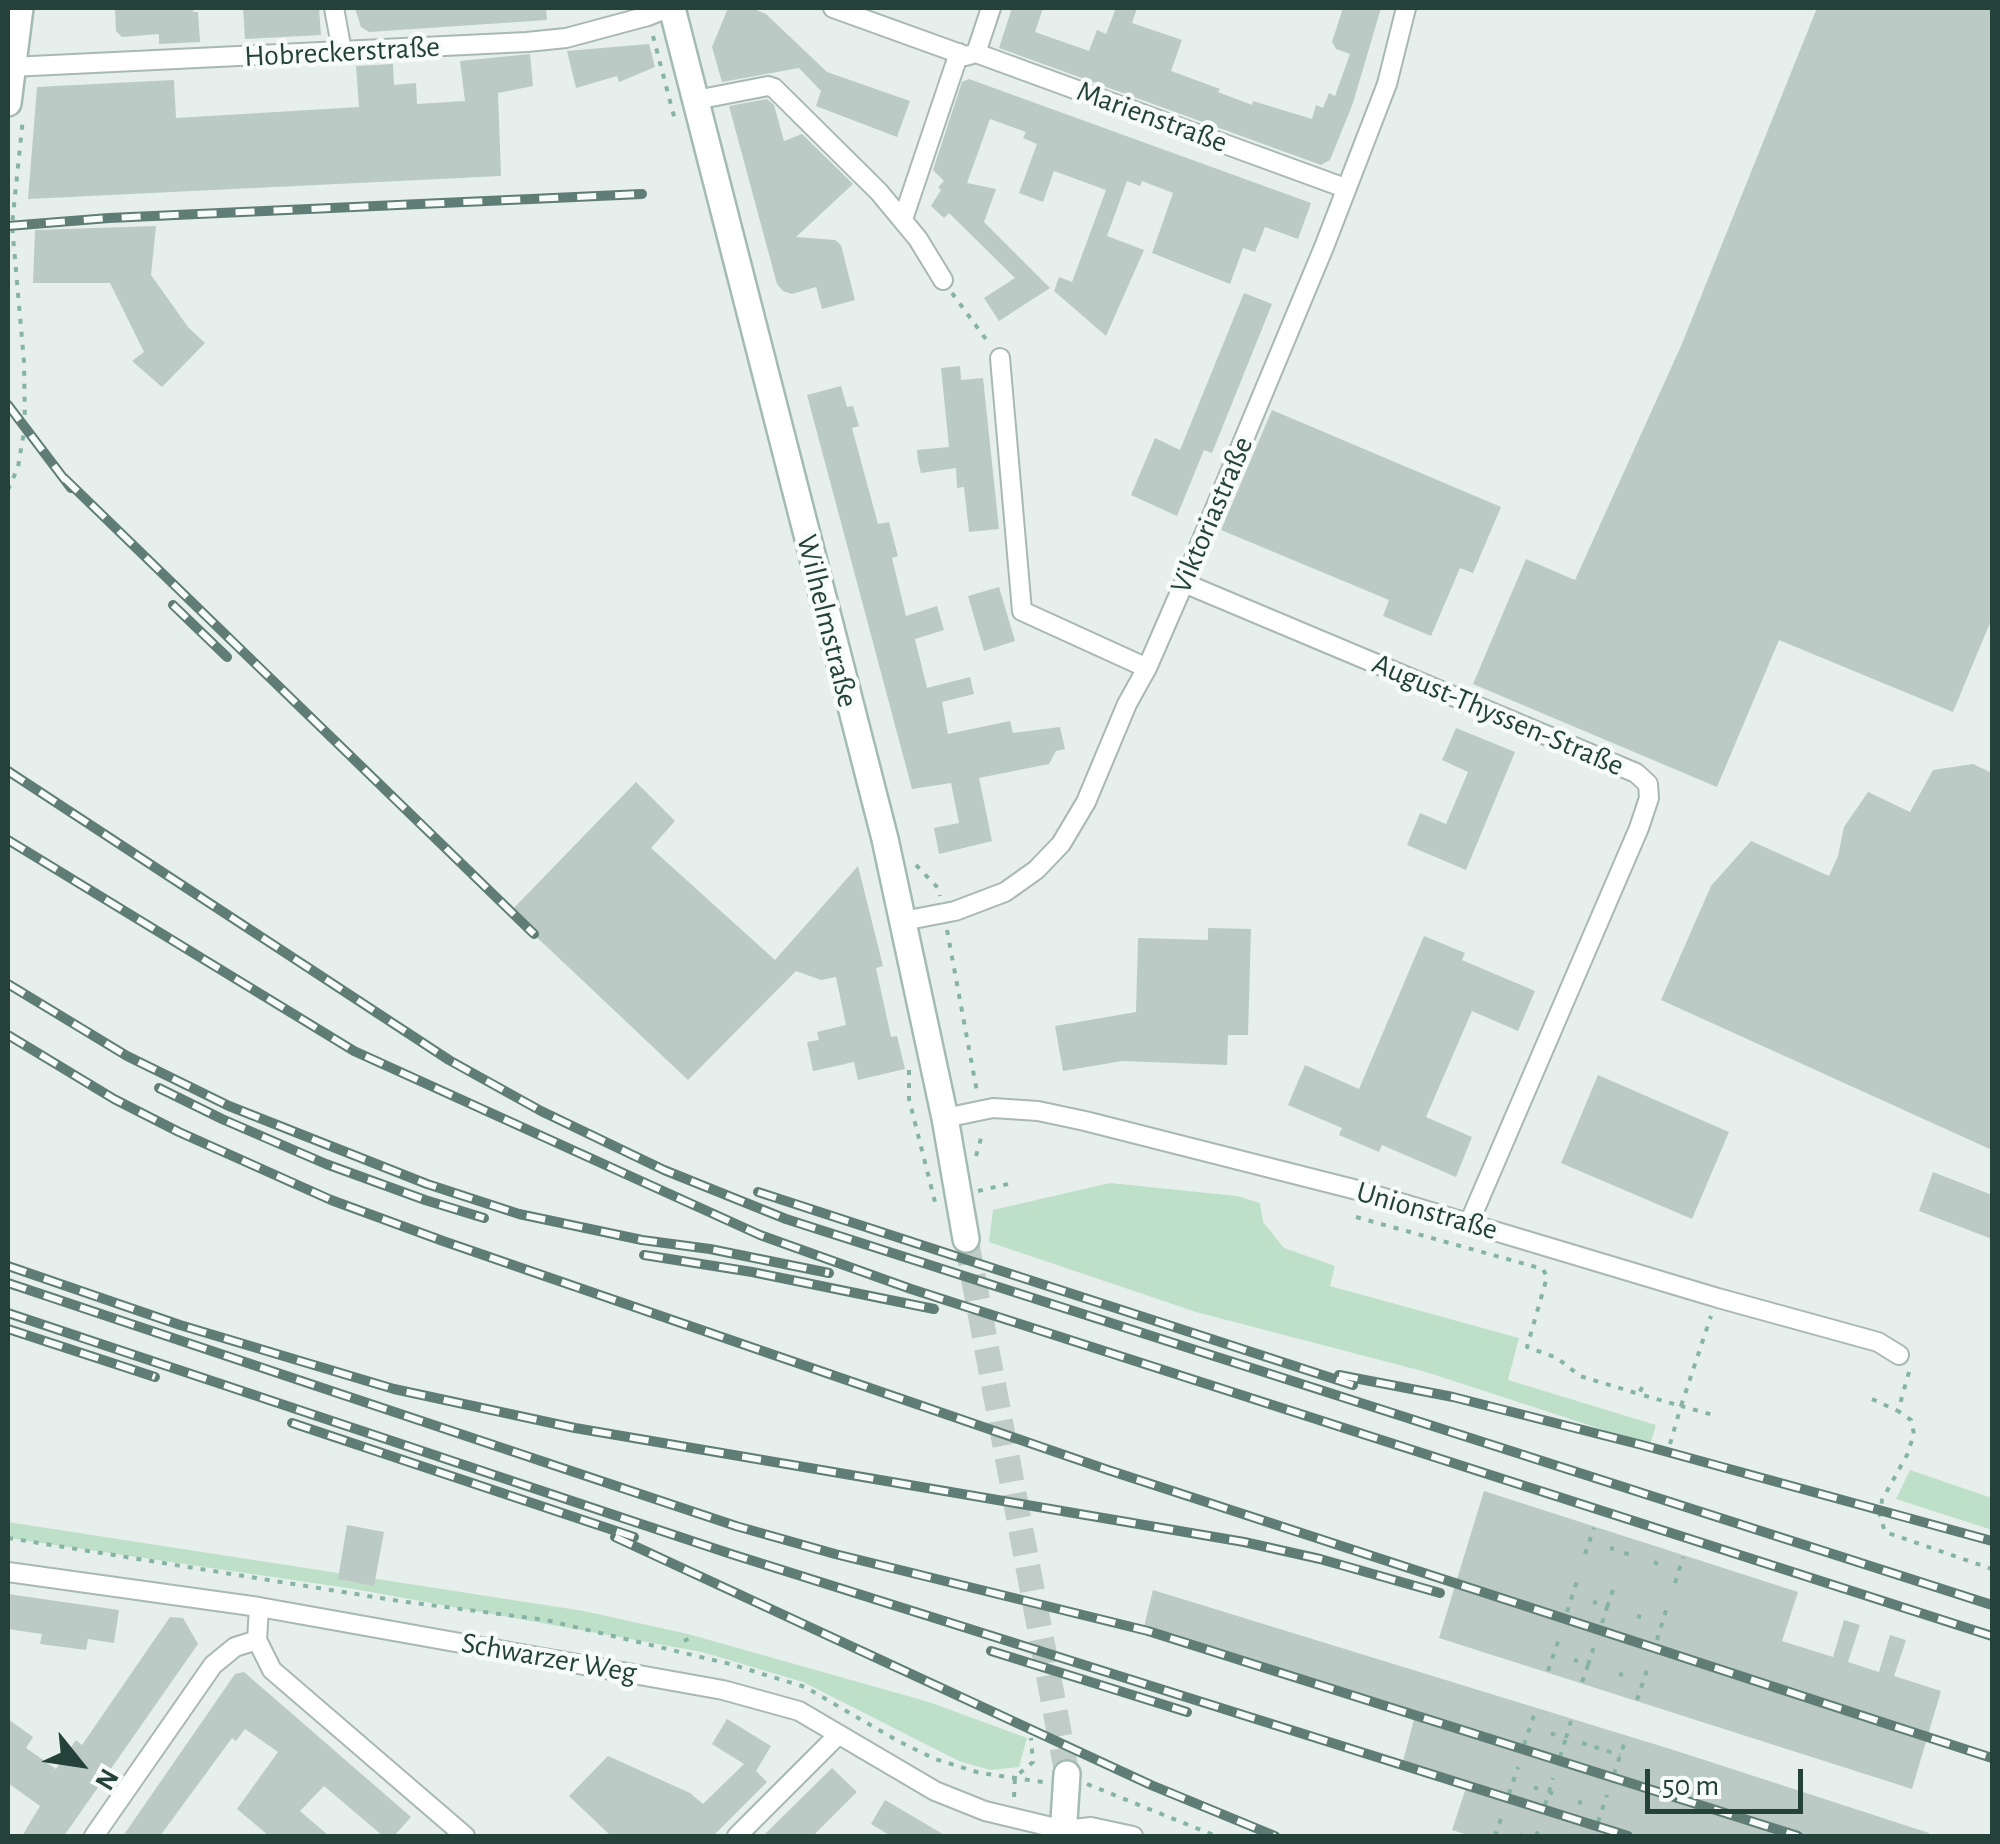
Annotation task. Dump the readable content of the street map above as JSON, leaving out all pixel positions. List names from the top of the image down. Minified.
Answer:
{"streets":{"main road":["Wilhelmstraße"],"street":["Hobreckerstraße","Marienstraße","Viktoriastraße","August-Thyssen-Straße","Unionstraße","Schwarzer Weg"]},"crossings":[["Hobreckerstraße","Wilhelmstraße"],["Marienstraße","Viktoriastraße"],["Viktoriastraße","Wilhelmstraße"],["Viktoriastraße","August-Thyssen-Straße"],["Wilhelmstraße","Unionstraße"],["August-Thyssen-Straße","Unionstraße"]],"scale_bar":"50 m","north":"bottom right"}
